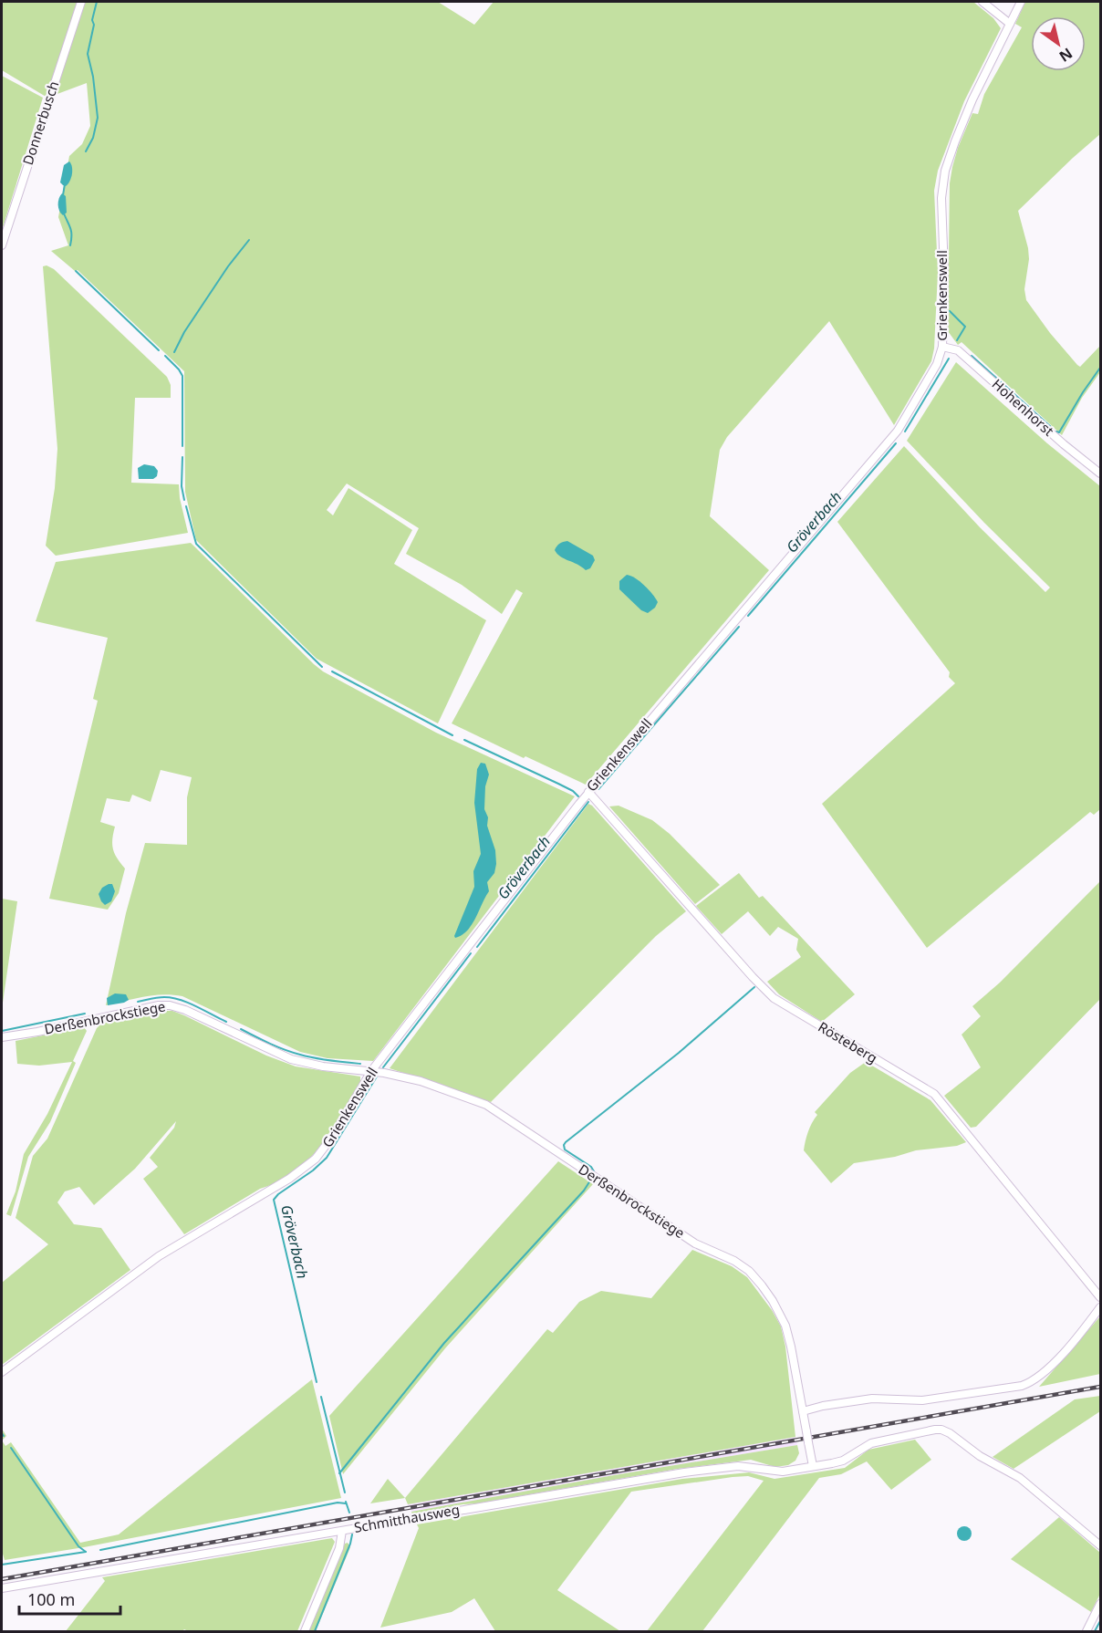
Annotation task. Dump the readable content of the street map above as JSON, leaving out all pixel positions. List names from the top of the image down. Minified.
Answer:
{"streets":{"street":["Donnerbusch","Grienkenswell","Hohenhorst","Derßenbrockstiege","Rösteberg","Schmitthausweg"]},"crossings":[["Grienkenswell","Hohenhorst"],["Grienkenswell","Derßenbrockstiege"],["Grienkenswell","Rösteberg"],["Derßenbrockstiege","Schmitthausweg"]],"water":["Gröverbach"],"scale_bar":"100 m","north":"bottom right"}
